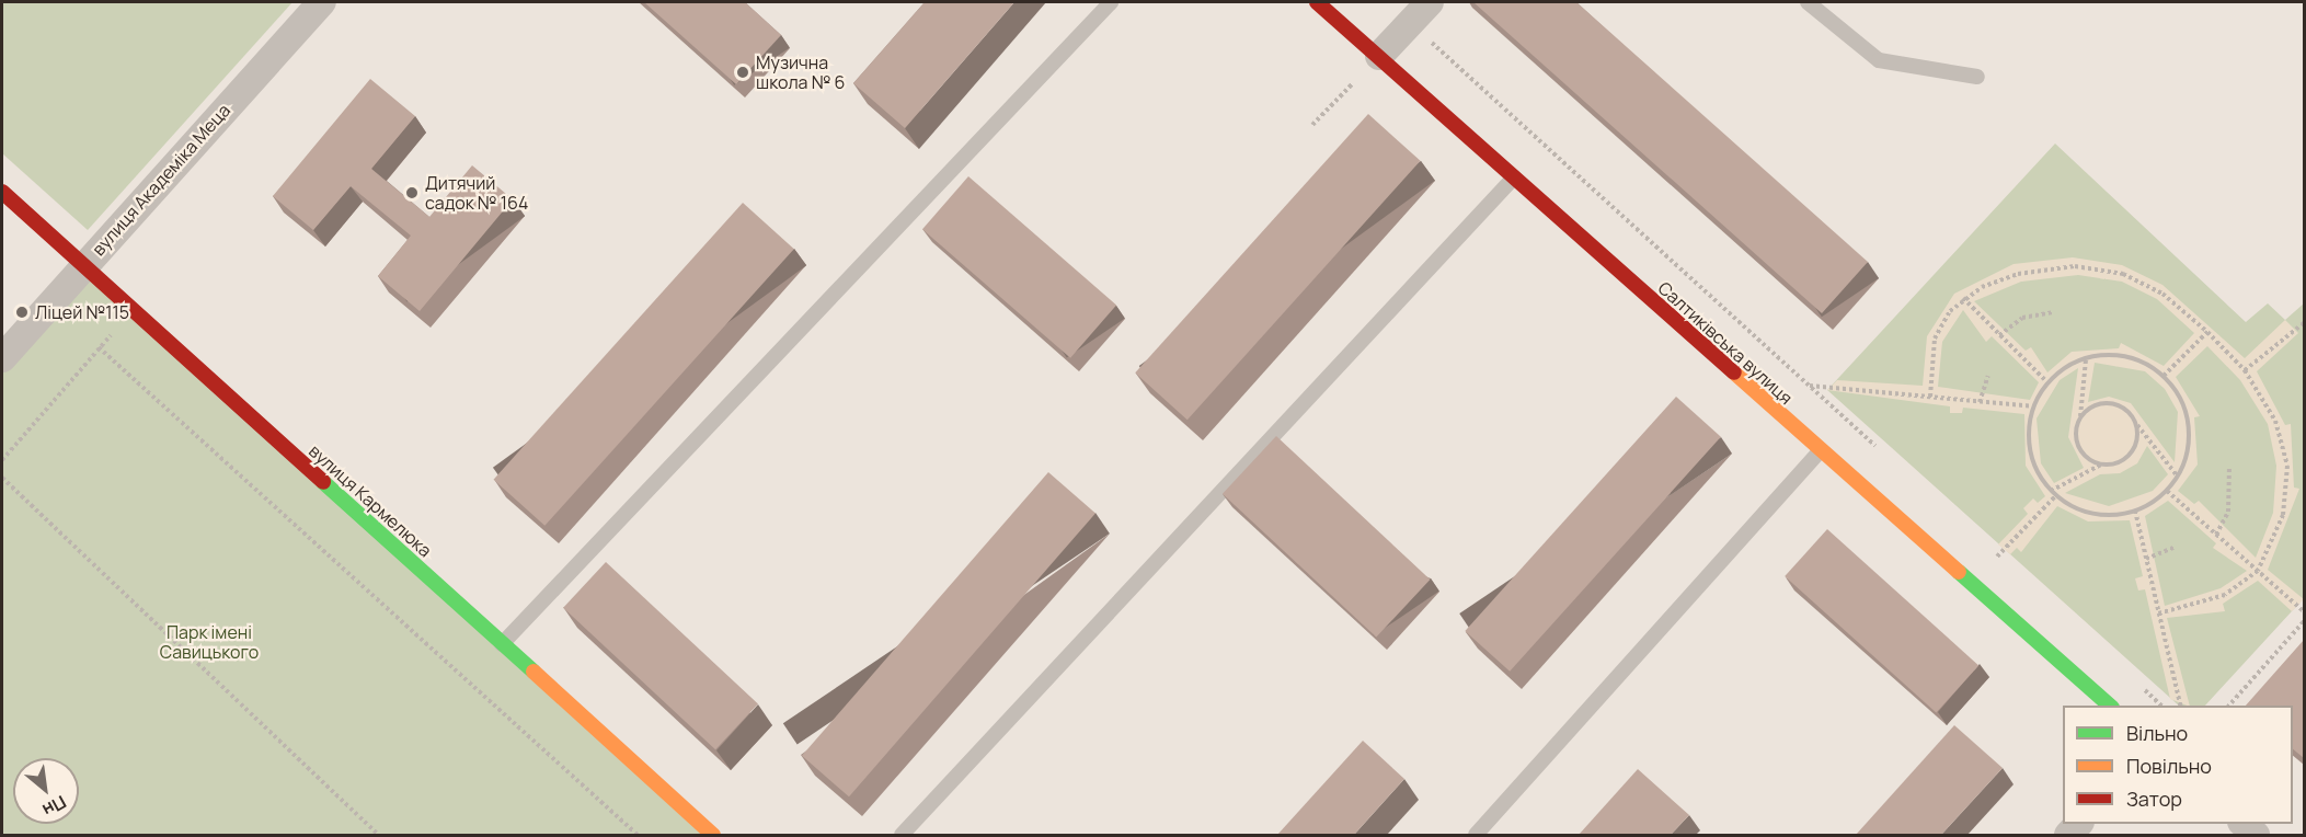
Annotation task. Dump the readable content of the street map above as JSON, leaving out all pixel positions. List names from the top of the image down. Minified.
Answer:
{"streets":{"street":["вулиця Академіка Меца","Салтиківська вулиця","вулиця Кармелюка"]},"crossings":[["вулиця Академіка Меца","вулиця Кармелюка"]],"parks":["Парк імені Савицького"],"places":["Музична школа № 6","Дитячий садок № 164","Ліцей №115"],"legend":["Вільно","Повільно","Затор"],"north":"bottom right"}
